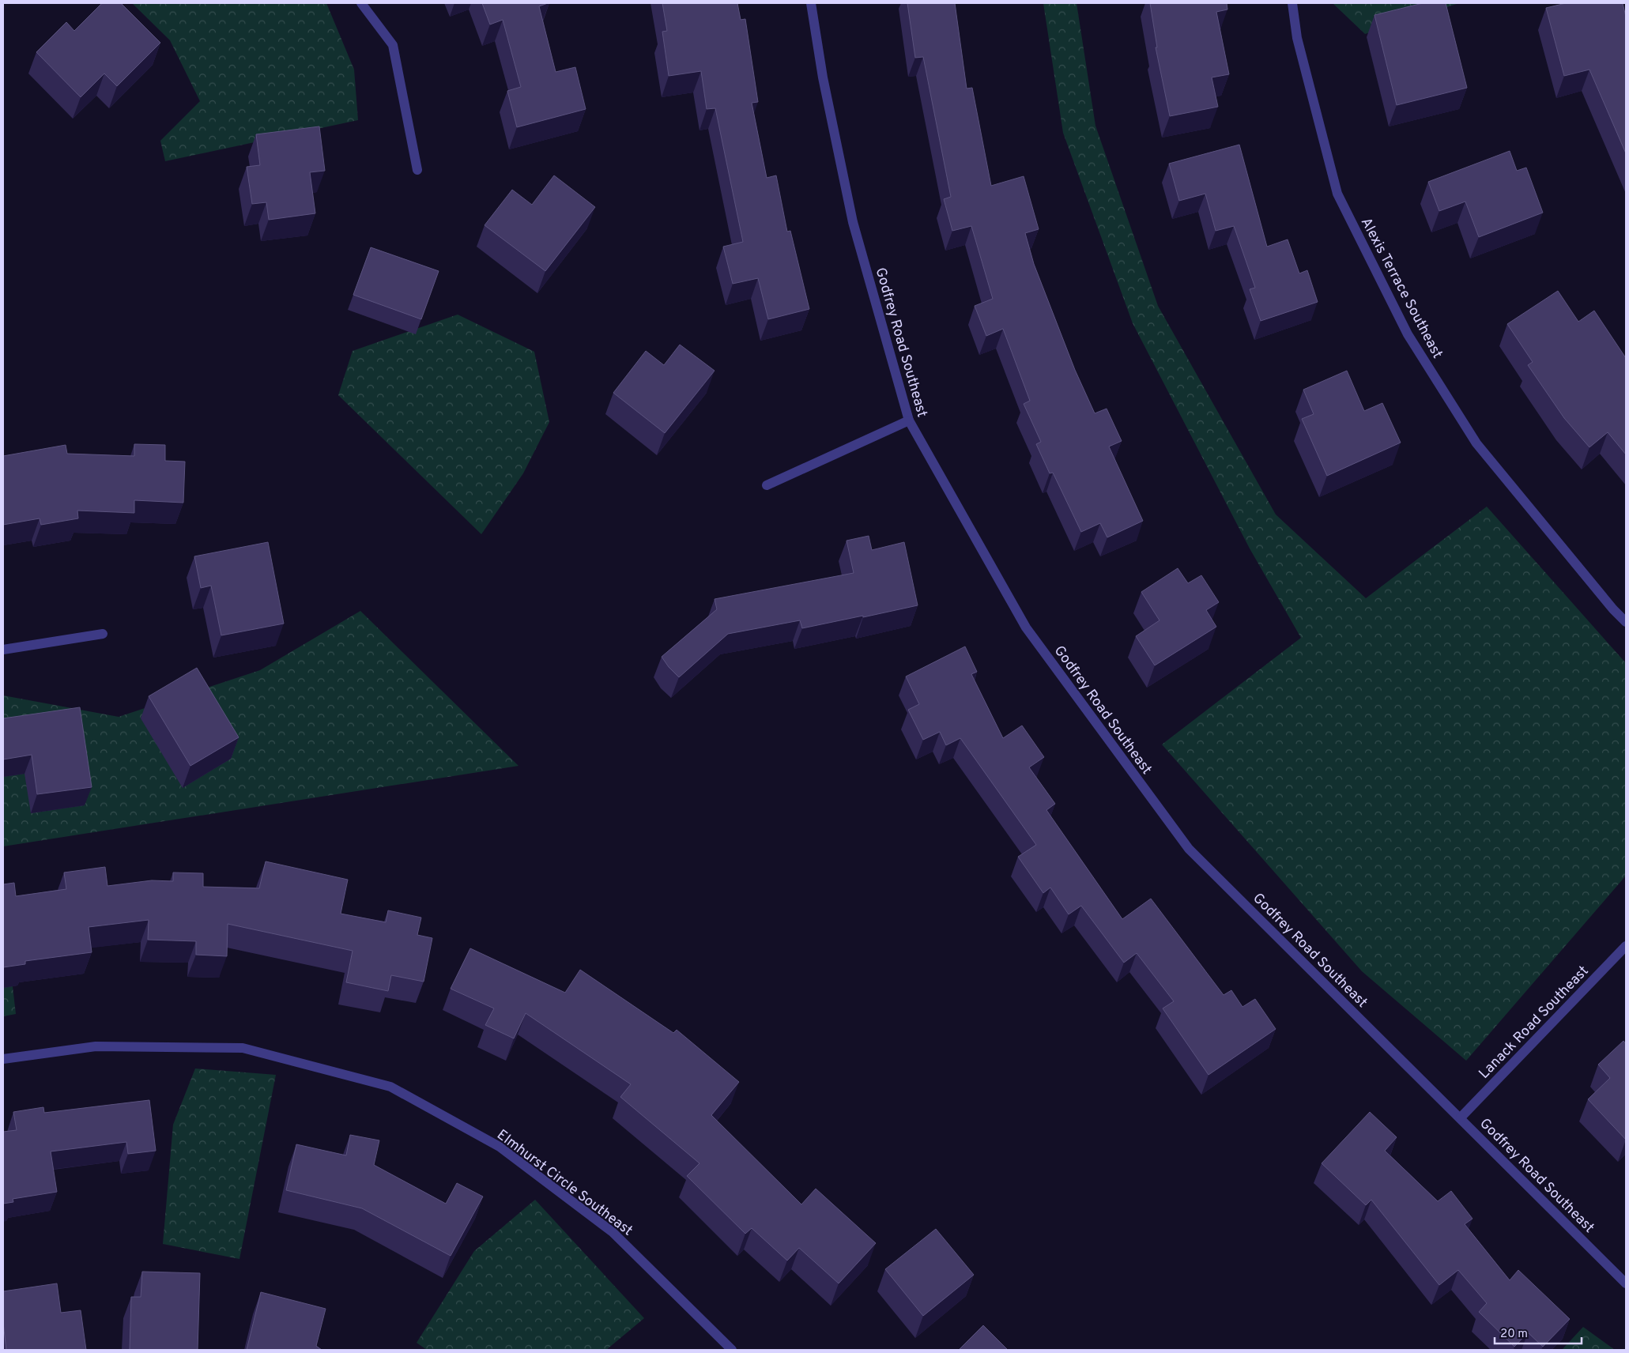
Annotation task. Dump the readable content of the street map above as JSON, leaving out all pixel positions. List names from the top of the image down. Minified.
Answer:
{"streets":{"street":["Alexis Terrace Southeast","Godfrey Road Southeast","Lanack Road Southeast","Elmhurst Circle Southeast"]},"crossings":[["Godfrey Road Southeast","Lanack Road Southeast"]],"scale_bar":"20 m"}
